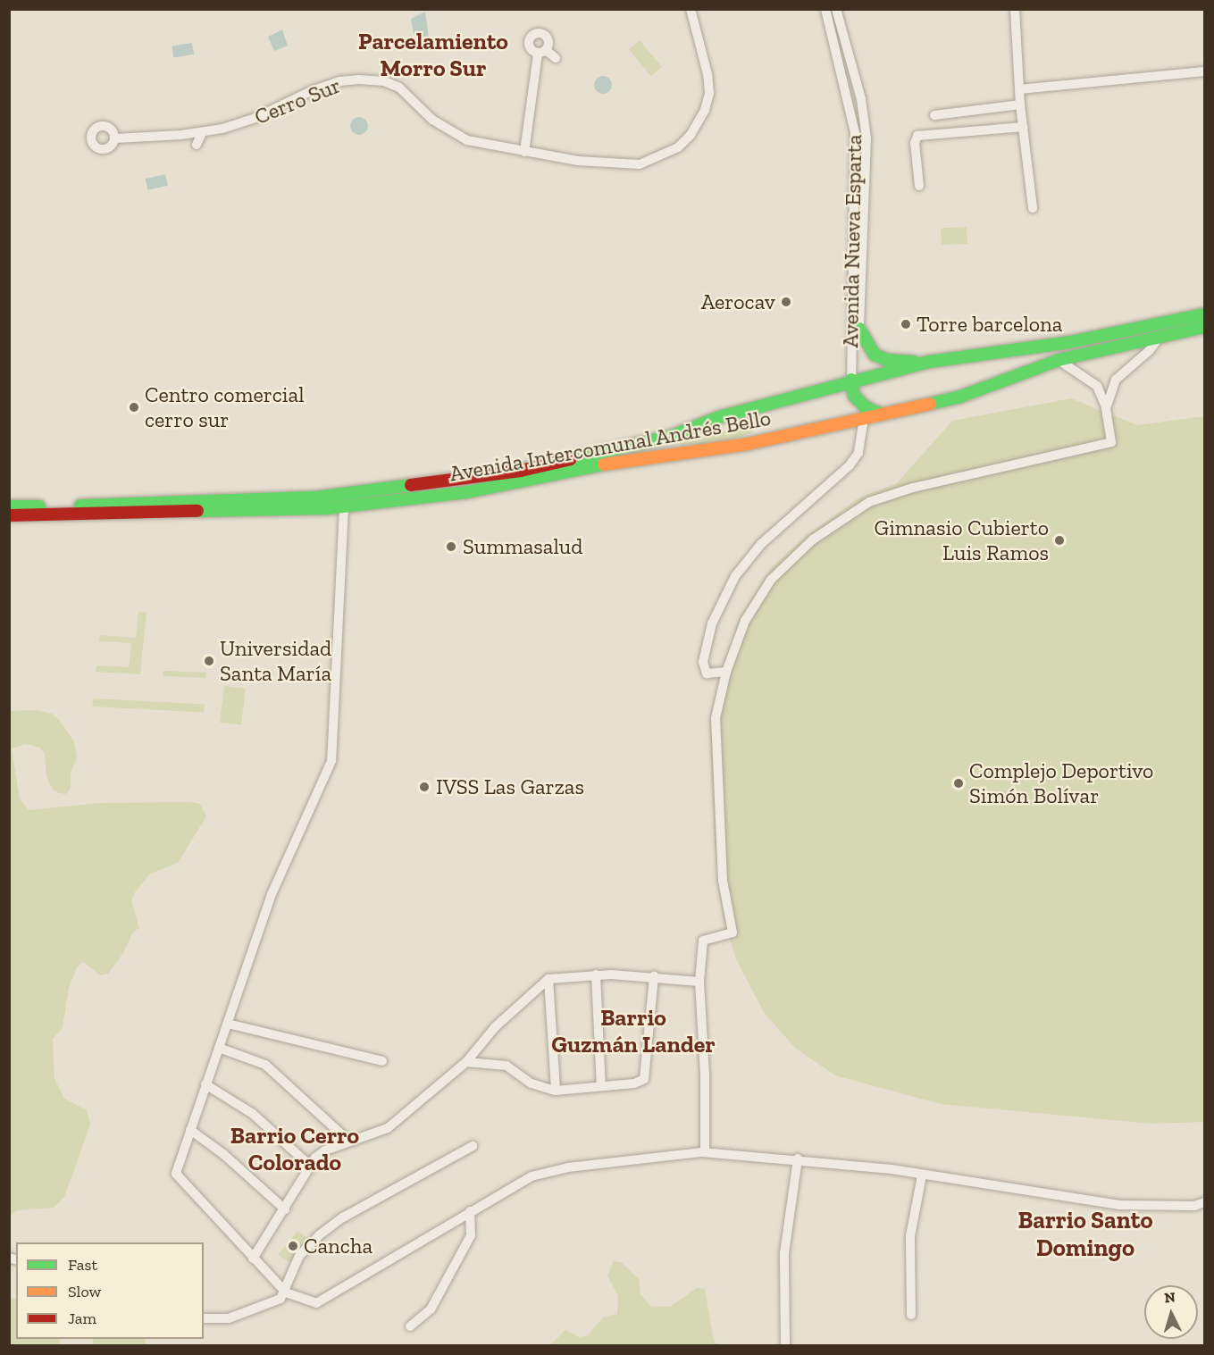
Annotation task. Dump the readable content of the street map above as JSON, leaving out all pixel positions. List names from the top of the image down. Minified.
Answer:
{"streets":{"main road":["Avenida Intercomunal Andrés Bello"],"street":["Cerro Sur","Avenida Nueva Esparta"]},"crossings":[["Avenida Nueva Esparta","Avenida Intercomunal Andrés Bello"]],"districts":["Parcelamiento Morro Sur","Barrio Guzmán Lander","Barrio Cerro Colorado","Barrio Santo Domingo"],"places":["Aerocav","Torre barcelona","Centro comercial cerro sur","Gimnasio Cubierto Luis Ramos","Summasalud","Universidad Santa María","Complejo Deportivo Simón Bolívar","IVSS Las Garzas","Cancha"],"legend":["Fast","Slow","Jam"],"north":"top"}
